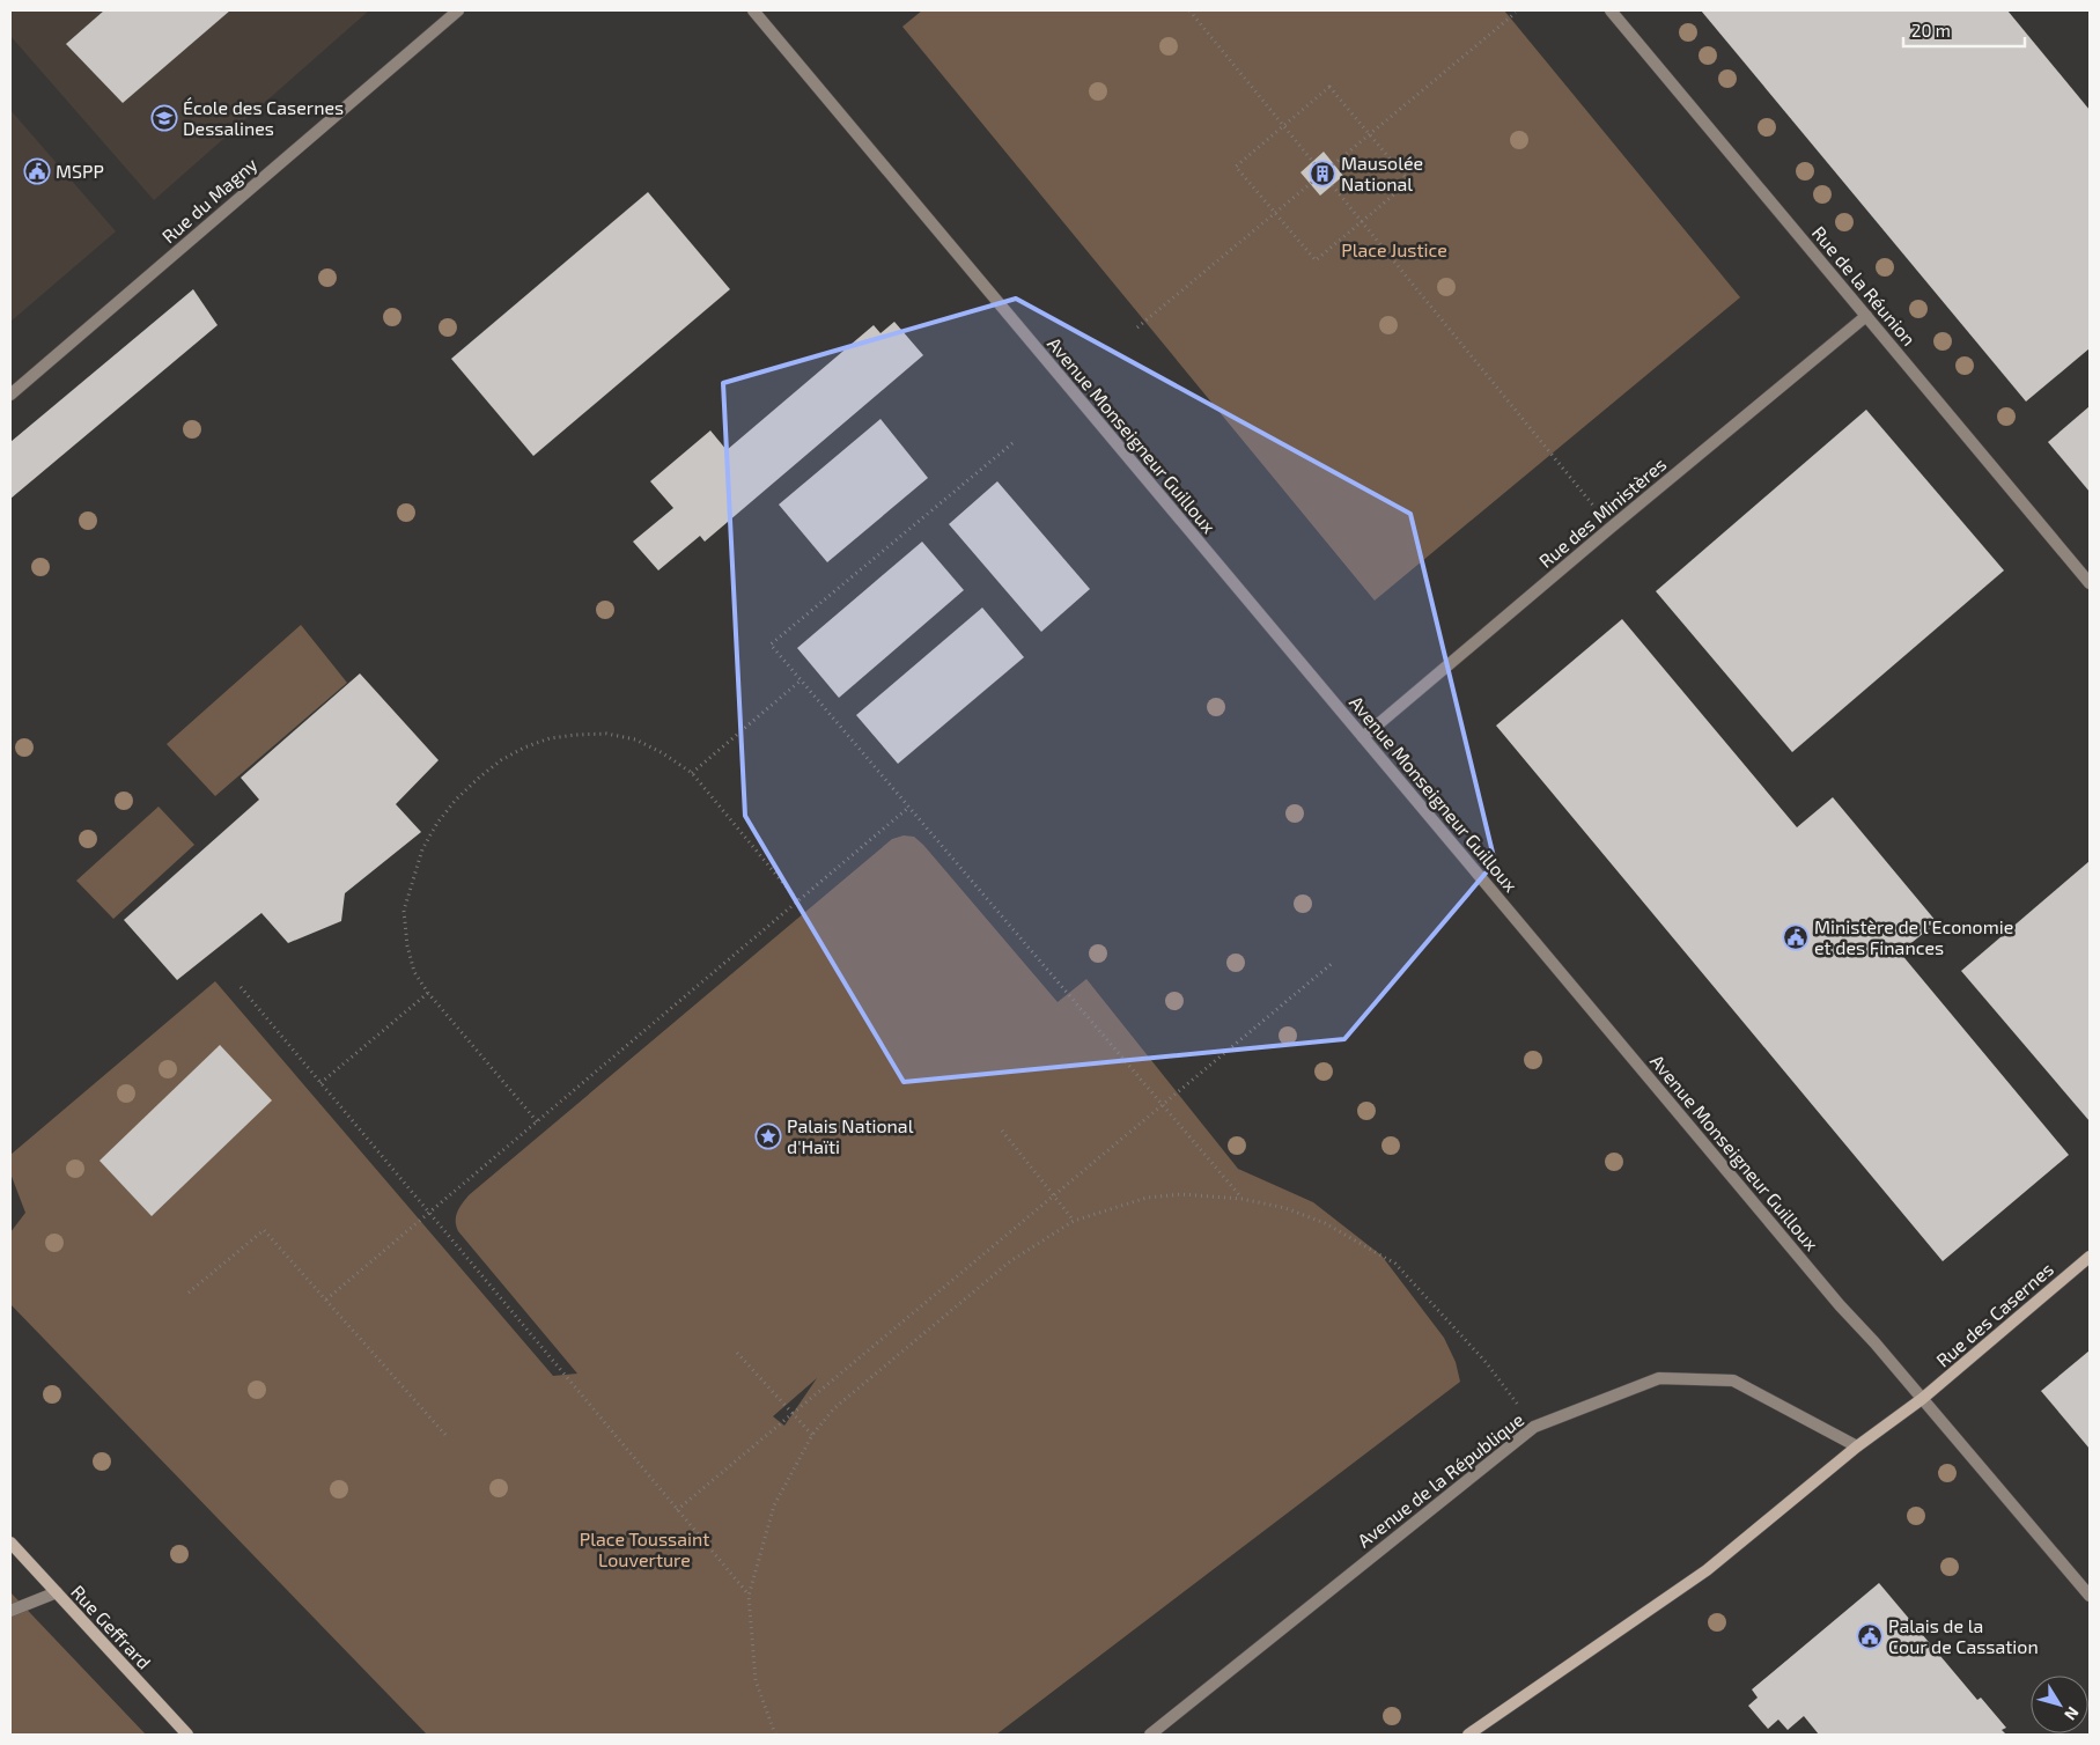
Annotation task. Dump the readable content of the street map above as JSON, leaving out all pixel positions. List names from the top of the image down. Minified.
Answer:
{"streets":{"main road":["Rue des Casernes","Rue Geffrard"],"street":["Rue du Magny","Rue de la Réunion","Avenue Monseigneur Guilloux","Rue des Ministères","Avenue de la République"]},"crossings":[["Rue de la Réunion","Rue des Ministères"],["Avenue Monseigneur Guilloux","Rue des Ministères"],["Avenue Monseigneur Guilloux","Rue des Casernes"]],"parks":["Place Justice","Place Toussaint Louverture"],"places":{"school or university":["École des Casernes Dessalines"],"public building":["MSPP","Ministère de l'Economie et des Finances","Palais de la Cour de Cassation"],"building":["Mausolée National"],"place":["Palais National d'Haïti"]},"scale_bar":"20 m","north":"bottom right"}
